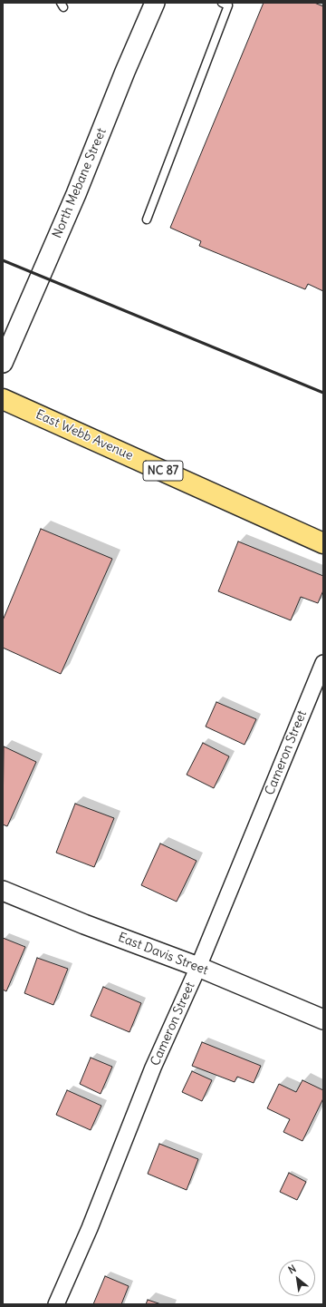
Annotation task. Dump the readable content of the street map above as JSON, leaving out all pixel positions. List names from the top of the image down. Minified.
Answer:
{"streets":{"highway":["East Webb Avenue","NC 87"],"street":["North Mebane Street","Cameron Street","East Davis Street"]},"crossings":[["Cameron Street","East Davis Street"]],"north":"top left"}
